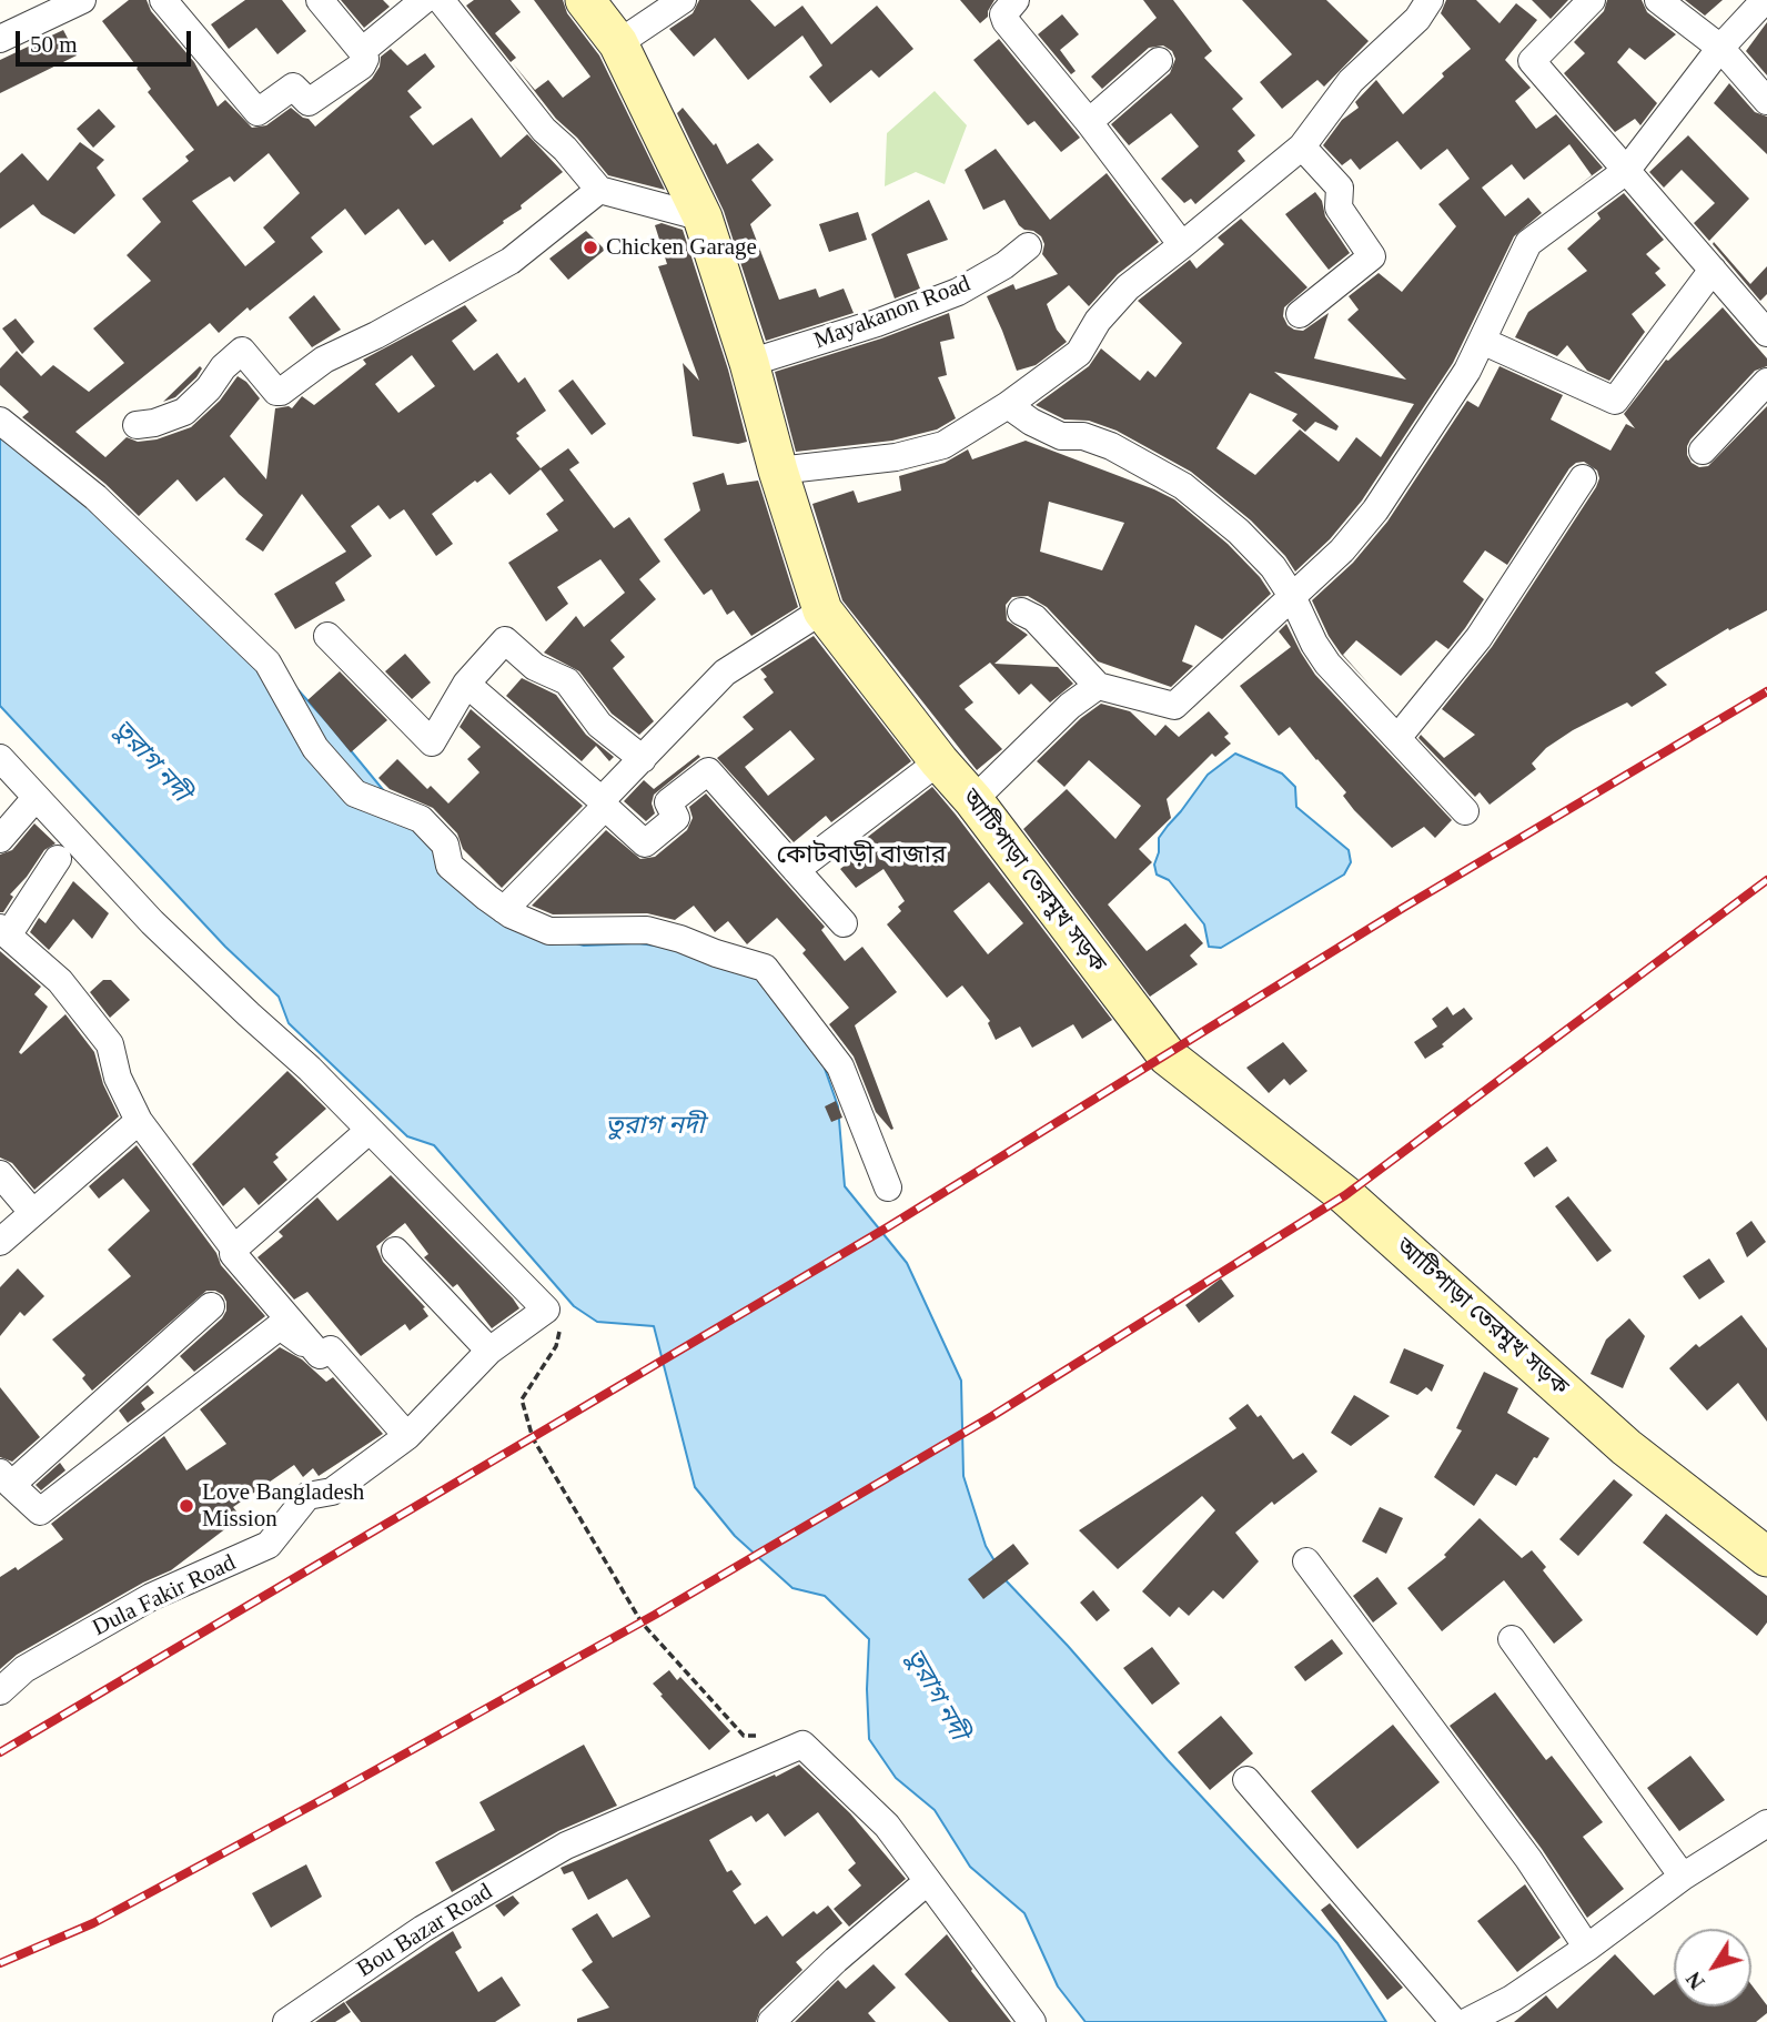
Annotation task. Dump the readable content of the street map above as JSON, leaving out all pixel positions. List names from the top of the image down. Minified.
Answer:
{"streets":{"main road":["আটিপাড়া তেরমুখ সড়ক"],"street":["Mayakanon Road","Dula Fakir Road","Bou Bazar Road"]},"crossings":[["Mayakanon Road","আটিপাড়া তেরমুখ সড়ক"]],"districts":["কোটবাড়ী বাজার"],"water":["তুরাগ নদী"],"places":["Chicken Garage","Love Bangladesh Mission"],"scale_bar":"50 m","north":"bottom left"}
